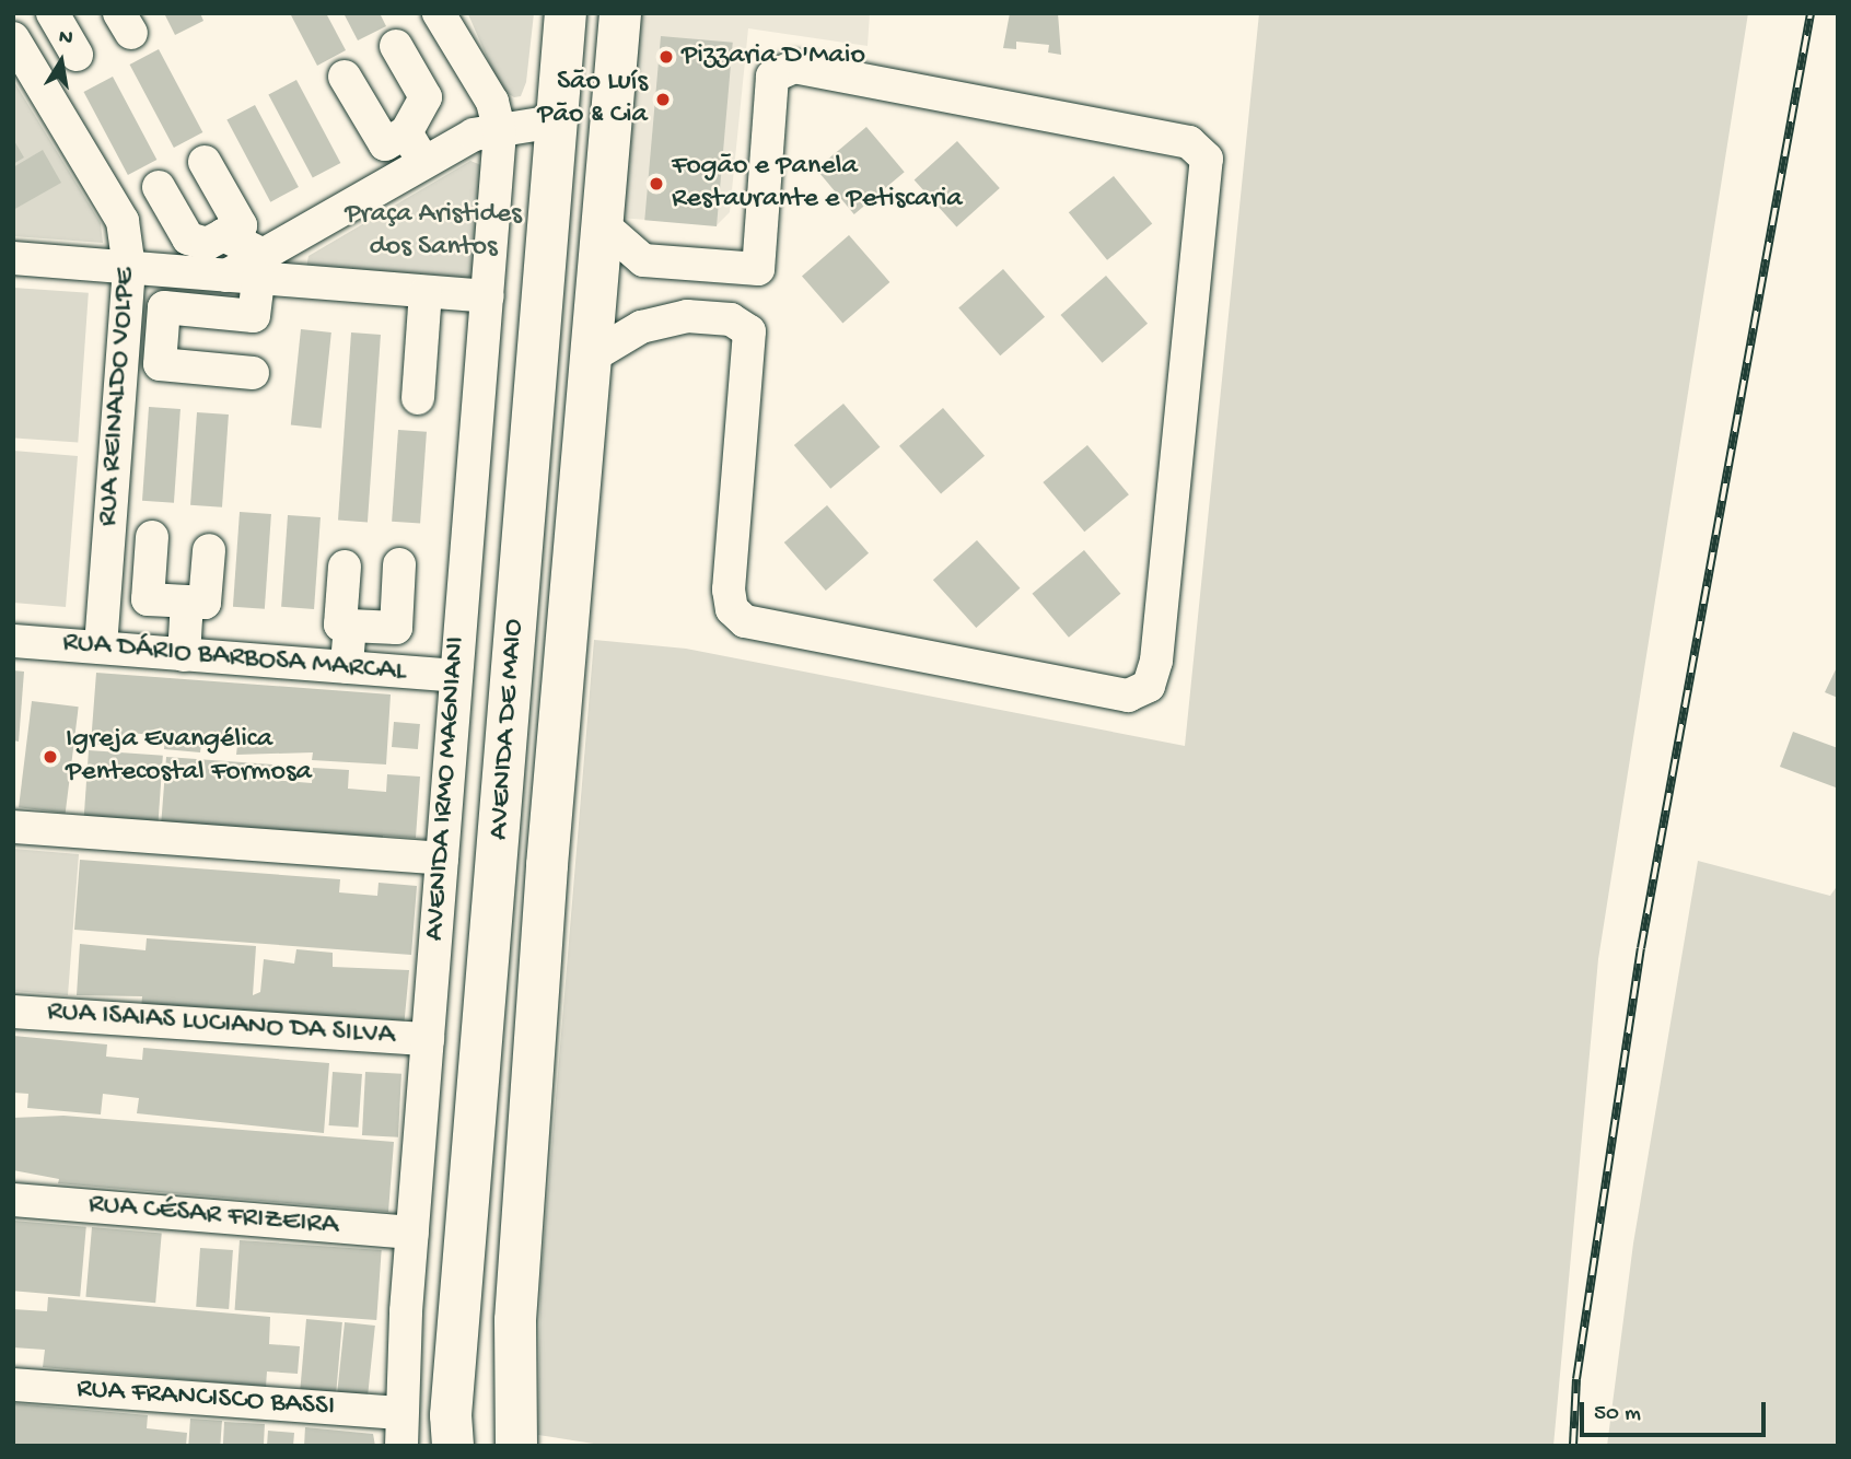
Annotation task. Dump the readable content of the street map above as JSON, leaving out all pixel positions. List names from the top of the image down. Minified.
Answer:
{"streets":{"main road":["AVENIDA DE MAIO"],"street":["RUA REINALDO VOLPE","RUA DÁRIO BARBOSA MARCAL","AVENIDA IRMO MAGNIANI","RUA ISAIAS LUCIANO DA SILVA","RUA CÉSAR FRIZEIRA","RUA FRANCISCO BASSI"]},"crossings":[["RUA REINALDO VOLPE","RUA DÁRIO BARBOSA MARCAL"],["RUA DÁRIO BARBOSA MARCAL","AVENIDA IRMO MAGNIANI"],["AVENIDA IRMO MAGNIANI","RUA ISAIAS LUCIANO DA SILVA"],["AVENIDA IRMO MAGNIANI","RUA CÉSAR FRIZEIRA"],["AVENIDA IRMO MAGNIANI","RUA FRANCISCO BASSI"]],"parks":["Praça Aristides dos Santos"],"places":["Pizzaria D'Maio","São Luís Pão & Cia","Fogão e Panela Restaurante e Petiscaria","Igreja Evangélica Pentecostal Formosa"],"scale_bar":"50 m","north":"top"}
